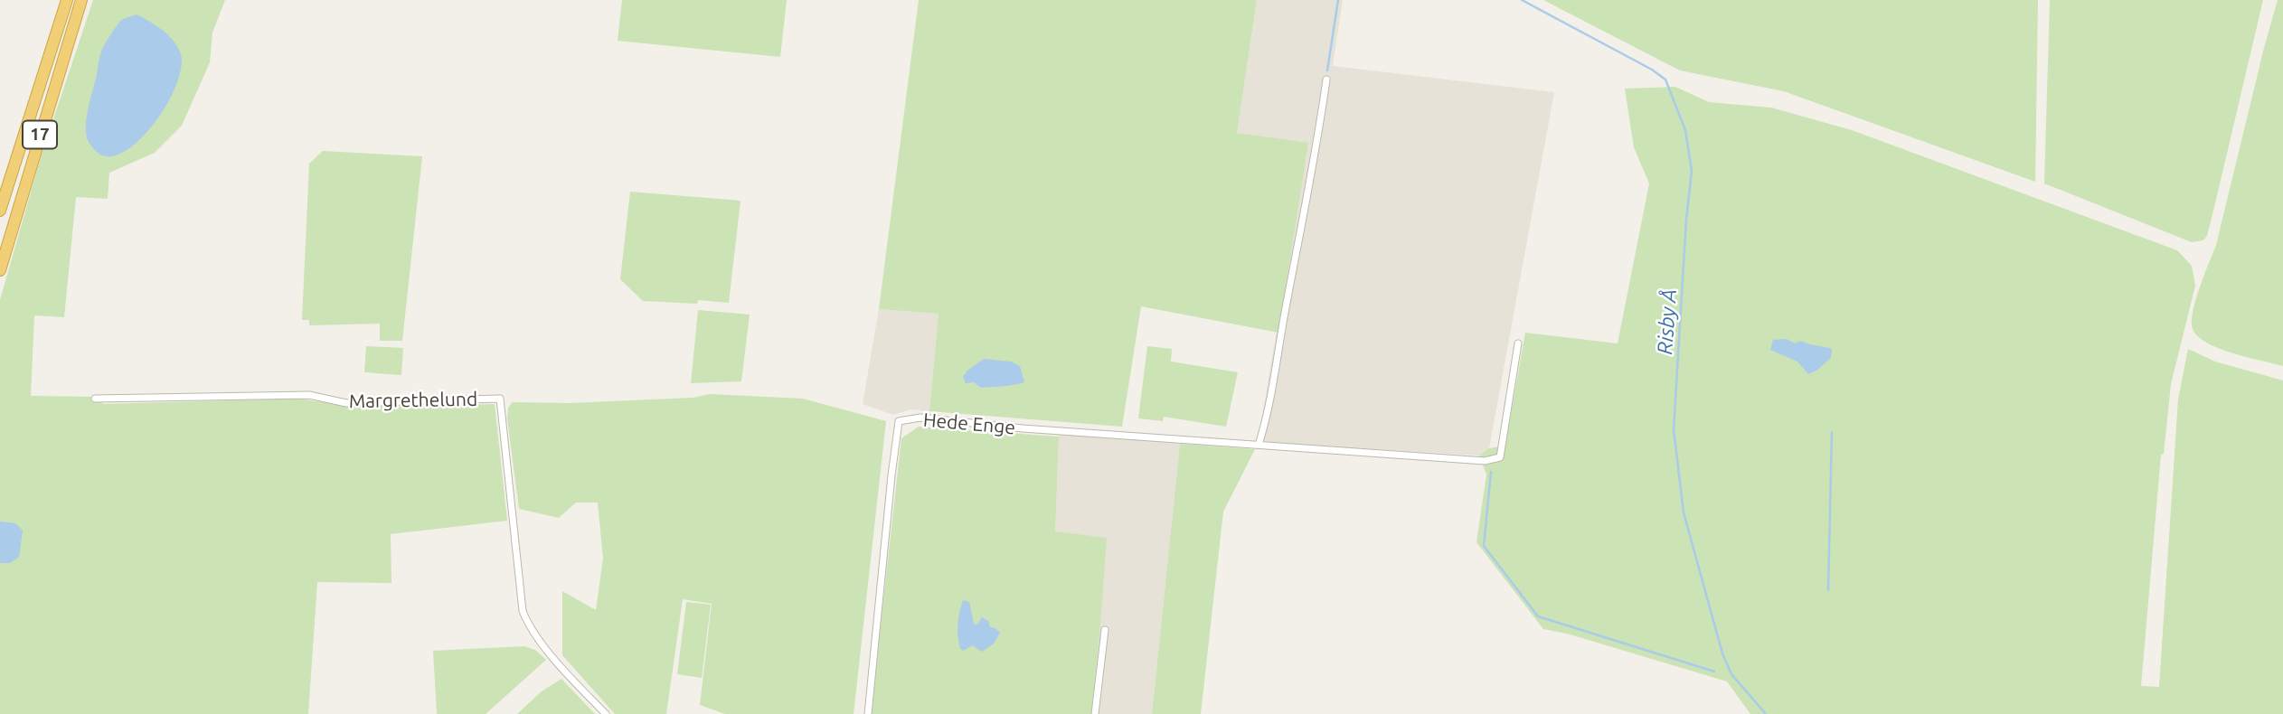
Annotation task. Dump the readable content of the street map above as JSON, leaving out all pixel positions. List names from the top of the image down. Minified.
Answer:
{"streets":{"highway":["17"],"street":["Margrethelund","Hede Enge"]},"water":["Risby Å"]}
